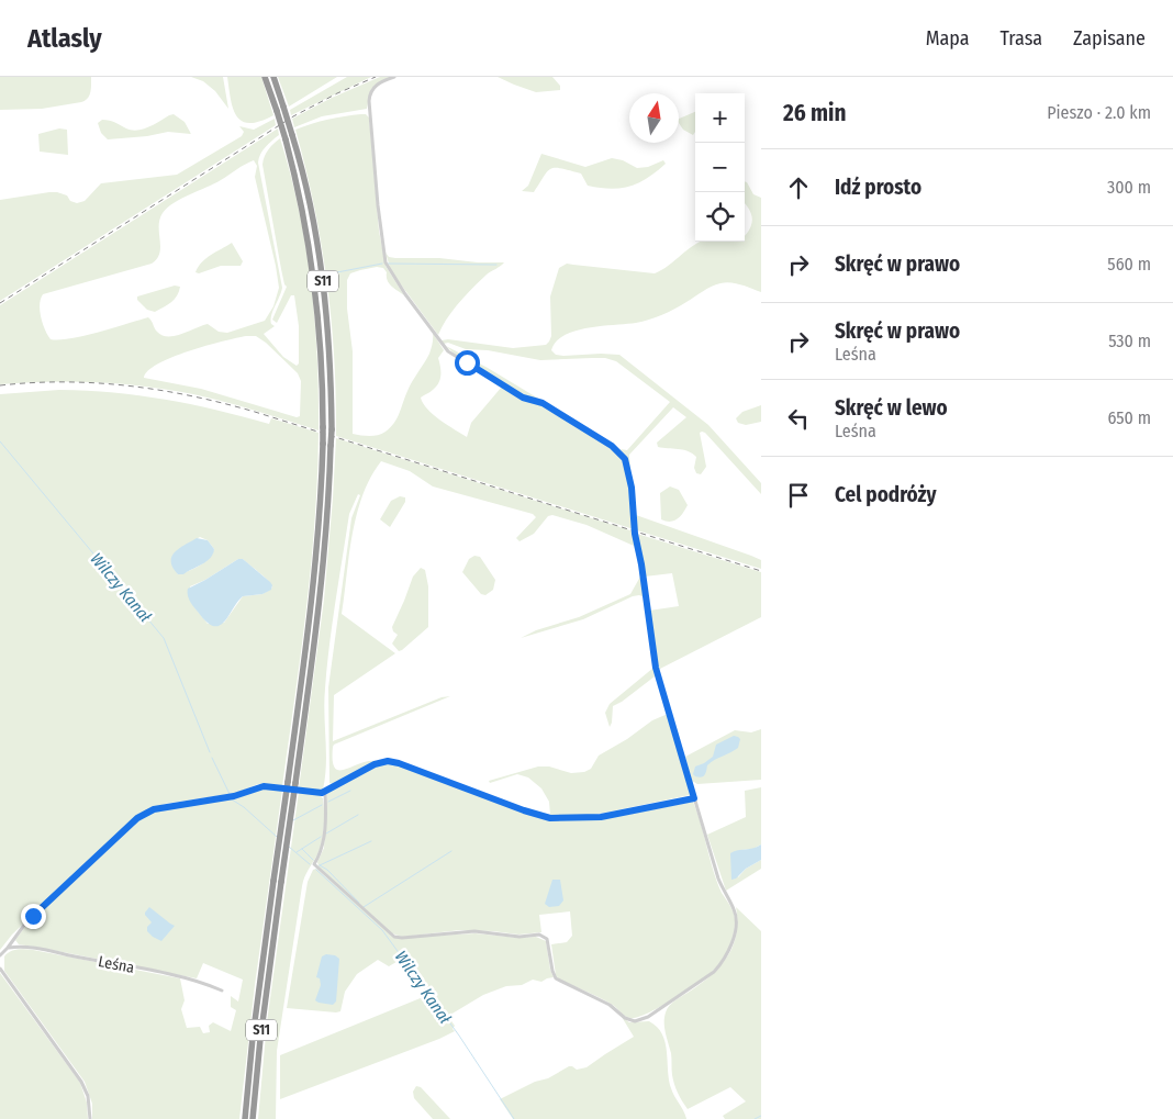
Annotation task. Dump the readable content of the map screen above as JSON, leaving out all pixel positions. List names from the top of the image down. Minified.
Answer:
{"streets":{"highway":["S11"],"street":["Leśna"]},"water":["Wilczy Kanał"],"north":"top","page":{"header":"Atlasly","nav":["Mapa","Trasa","Zapisane"],"heading":["26 min","Pieszo · 2.0 km"],"map_buttons":["+","−"],"list":[["Idź prosto","300 m"],["Skręć w prawo","560 m"],["Skręć w prawo","Leśna","530 m"],["Skręć w lewo","Leśna","650 m"],"Cel podróży"]}}
